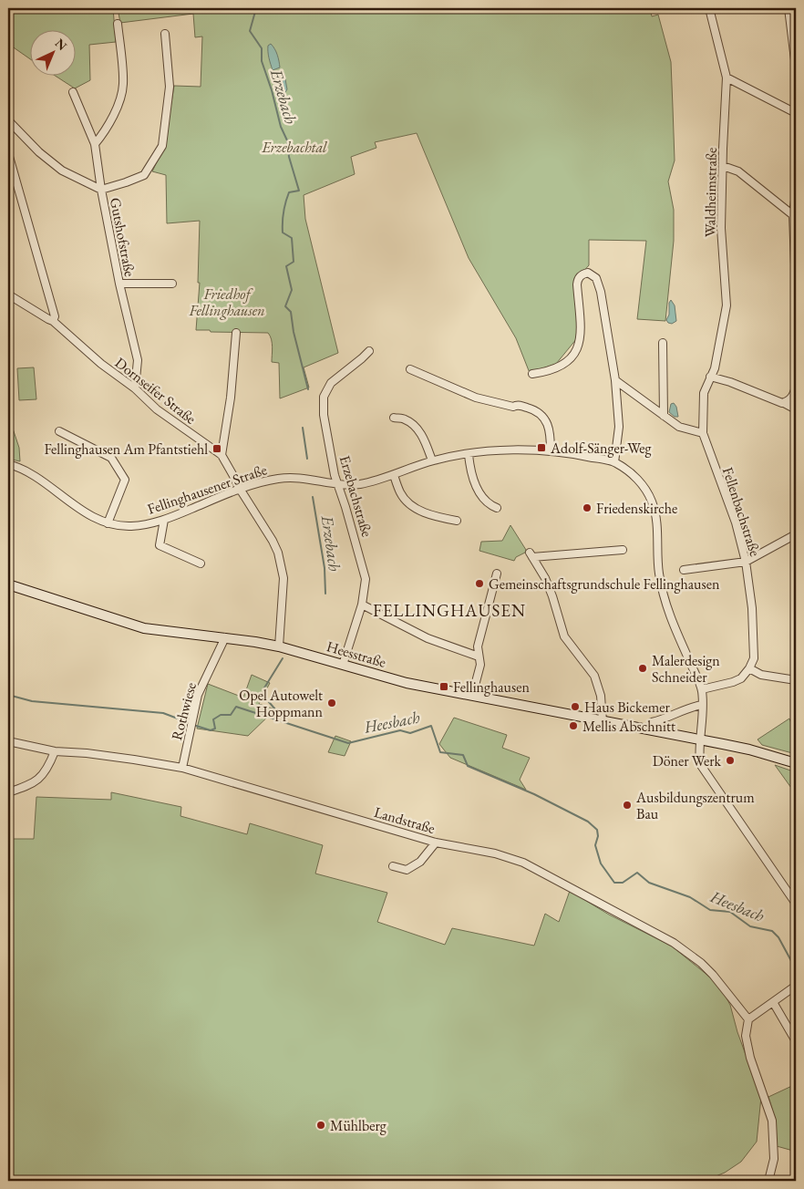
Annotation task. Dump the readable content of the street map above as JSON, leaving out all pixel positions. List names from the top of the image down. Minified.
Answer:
{"streets":{"main road":["Heesstraße"],"street":["Waldheimstraße","Gutshofstraße","Dornseifer Straße","Fellinghausener Straße","Erzebachstraße","Fellenbachstraße","Rothwiese","Landstraße"]},"crossings":[["Waldheimstraße","Fellenbachstraße"],["Gutshofstraße","Dornseifer Straße"],["Dornseifer Straße","Fellinghausener Straße"],["Dornseifer Straße","Heesstraße"],["Fellinghausener Straße","Erzebachstraße"],["Fellinghausener Straße","Heesstraße"],["Erzebachstraße","Heesstraße"],["Heesstraße","Rothwiese"],["Rothwiese","Landstraße"]],"districts":["FELLINGHAUSEN"],"water":["Erzebach","Heesbach"],"parks":["Erzebachtal","Friedhof Fellinghausen"],"places":{"transit":["Adolf-Sänger-Weg","Fellinghausen Am Pfantstiehl","Fellinghausen"],"other":["Friedenskirche","Gemeinschaftsgrundschule Fellinghausen","Malerdesign Schneider","Opel Autowelt Hoppmann","Haus Bickemer","Mellis Abschnitt","Döner Werk","Ausbildungszentrum Bau","Mühlberg"]},"north":"top right"}
